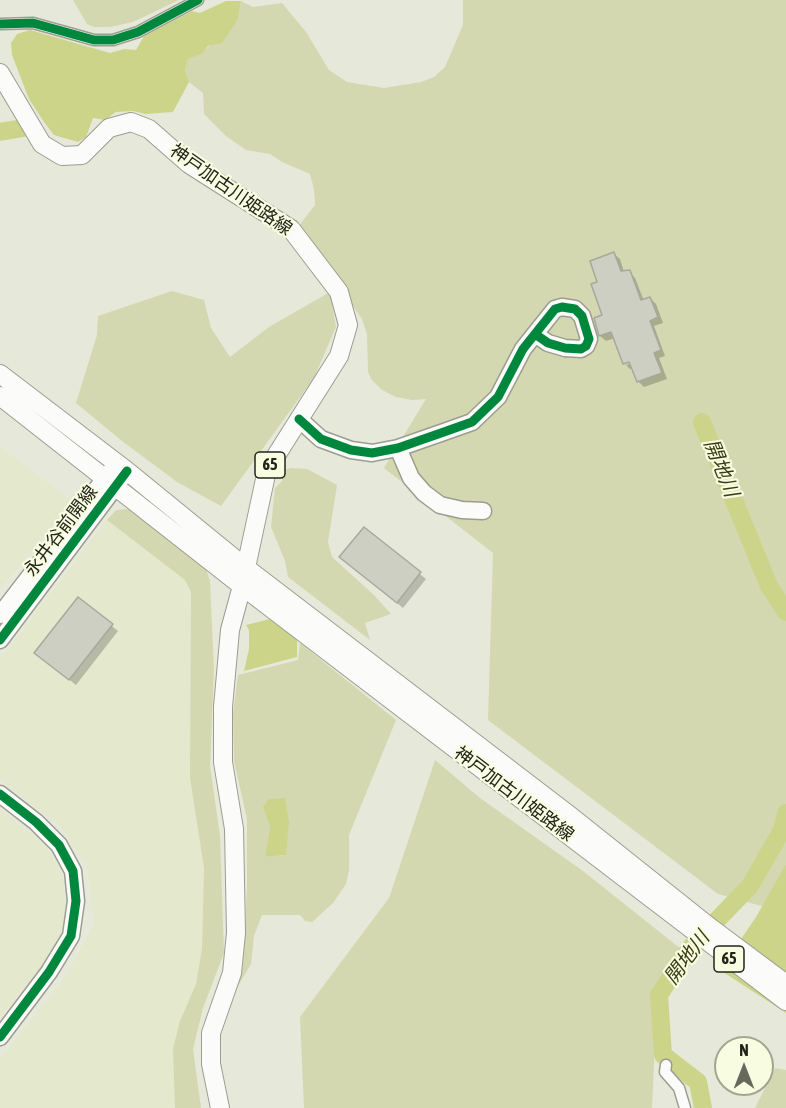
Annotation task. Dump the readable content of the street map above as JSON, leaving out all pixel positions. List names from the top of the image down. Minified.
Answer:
{"streets":{"main road":["神戸加古川姫路線","65"],"street":["永井谷前開線"]},"crossings":[["神戸加古川姫路線","永井谷前開線"]],"water":["開地川"],"north":"top"}
